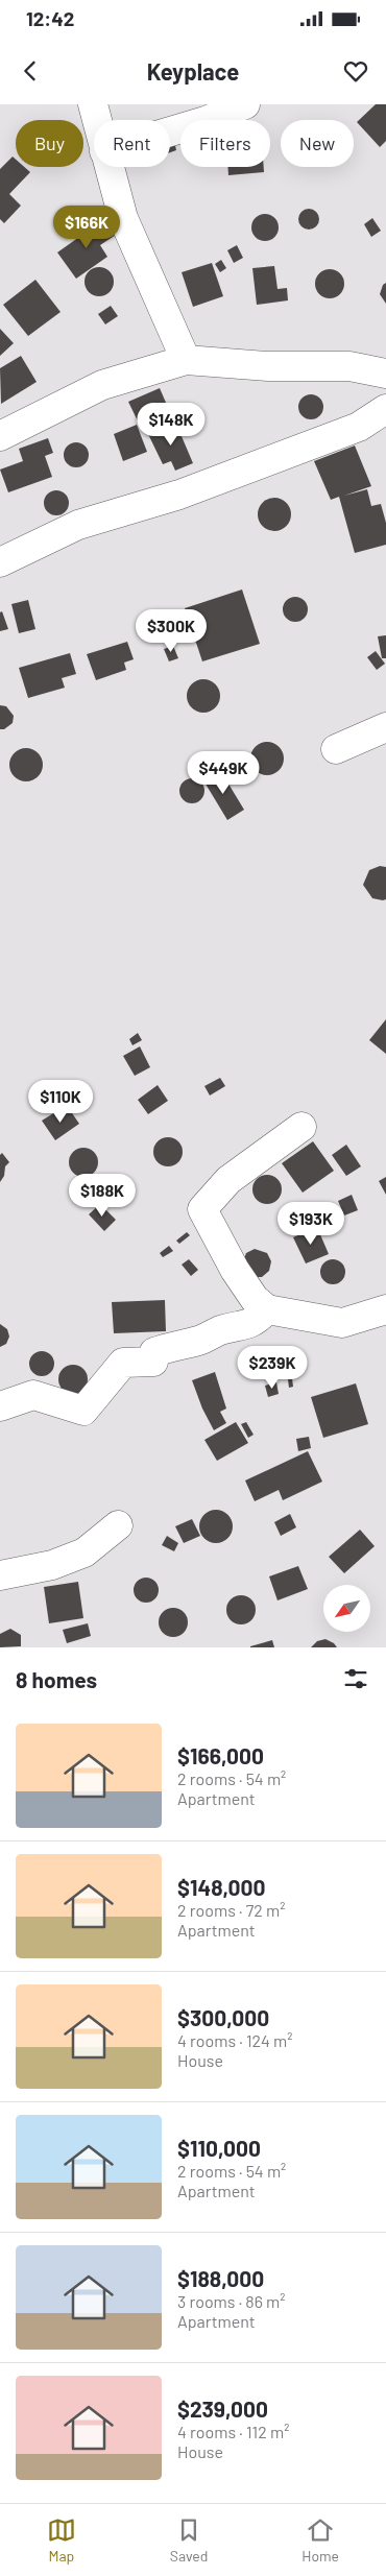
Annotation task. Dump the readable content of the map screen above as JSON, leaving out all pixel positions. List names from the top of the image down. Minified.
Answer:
{"north":"bottom left","page":{"status":"12:42","header":"Keyplace","chip":["Buy","Rent","Filters","New"],"price":["$166K","$148K","$300K","$449K","$110K","$188K","$193K","$239K"],"heading":"8 homes","list":[{"name":"$166,000","note":"2 rooms · 54 m² · Apartment"},{"name":"$148,000","note":"2 rooms · 72 m² · Apartment"},{"name":"$300,000","note":"4 rooms · 124 m² · House"},{"name":"$110,000","note":"2 rooms · 54 m² · Apartment"},{"name":"$188,000","note":"3 rooms · 86 m² · Apartment"},{"name":"$239,000","note":"4 rooms · 112 m² · House"}],"tabs":["Map","Saved","Home"]}}
